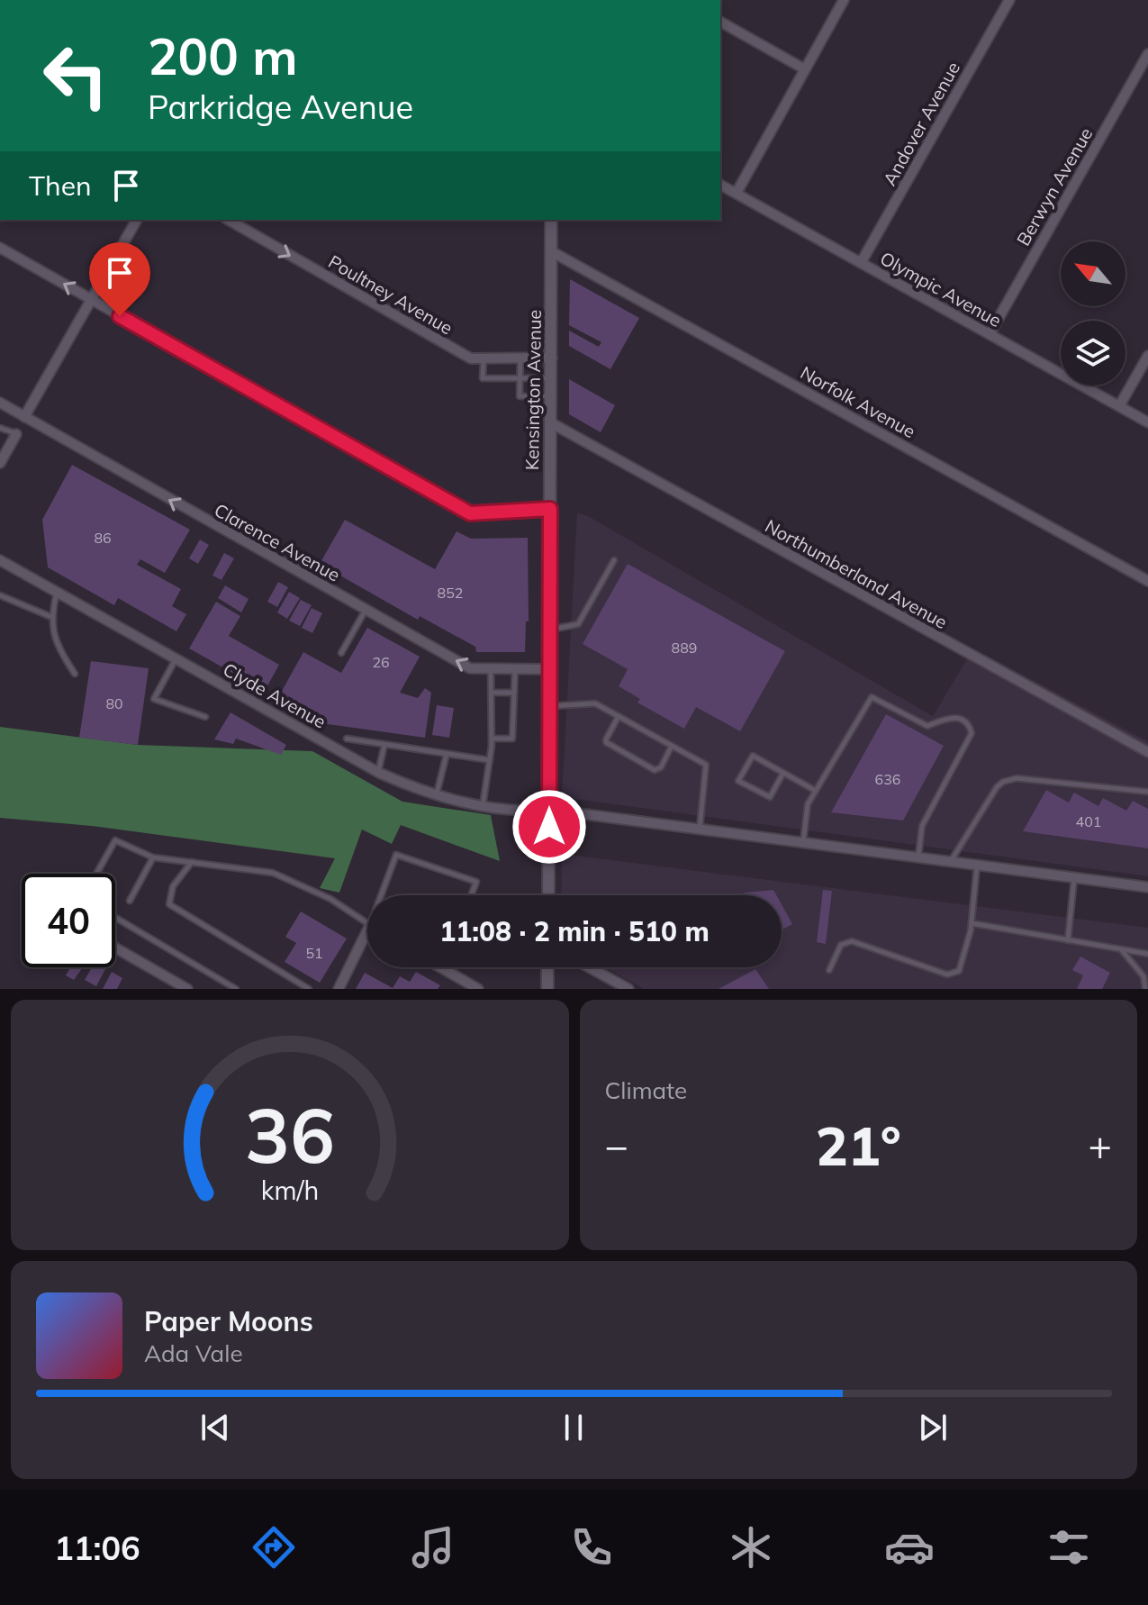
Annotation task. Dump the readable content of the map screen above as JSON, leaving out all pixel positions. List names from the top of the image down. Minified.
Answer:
{"streets":{"street":["Andover Avenue","Berwyn Avenue","Olympic Avenue","Poultney Avenue","Kensington Avenue","Norfolk Avenue","Clarence Avenue","Northumberland Avenue","Clyde Avenue"]},"crossings":[["Andover Avenue","Olympic Avenue"],["Berwyn Avenue","Olympic Avenue"],["Poultney Avenue","Kensington Avenue"],["Kensington Avenue","Norfolk Avenue"],["Kensington Avenue","Clarence Avenue"],["Kensington Avenue","Northumberland Avenue"],["Kensington Avenue","Clyde Avenue"]],"one_way":["Poultney Avenue","Clarence Avenue"],"house_numbers":["86","852","889","26","80","636","401","51"],"north":"top left","page":{"turn":["200 m","Parkridge Avenue"],"then":"Then","limit":"40","trip":"11:08 · 2 min · 510 m","tile":"Climate","heat":["−","21°","+"],"song":["Paper Moons","Ada Vale"],"tabs":"11:06","gauge":["36","km/h"]}}
